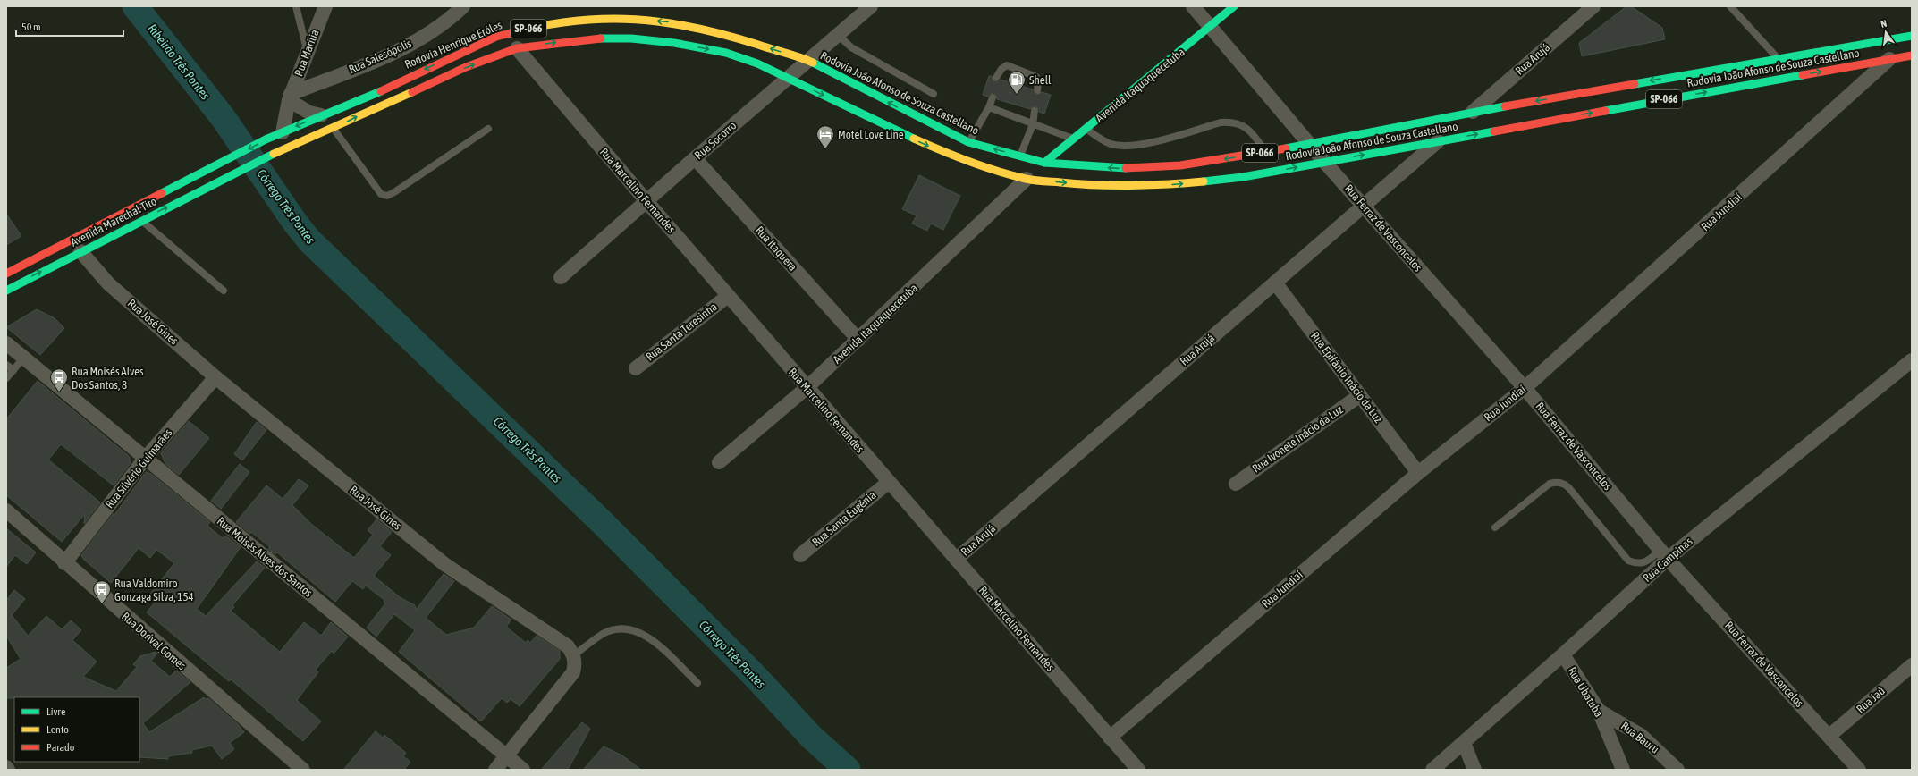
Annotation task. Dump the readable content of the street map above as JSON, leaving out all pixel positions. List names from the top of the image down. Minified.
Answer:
{"streets":{"main road":["SP-066","Rodovia Henrique Eróles","Rodovia João Afonso de Souza Castellano","Avenida Itaquaquecetuba","Avenida Marechal Tito"],"street":["Rua Marília","Rua Salesópolis","Rua Arujá","Rua Socorro","Rua Marcelino Fernandes","Rua Jundiaí","Rua Ferraz de Vasconcelos","Rua Itaquera","Rua José Gines","Rua Santa Teresinha","Rua Epifânio Inácio da Luz","Rua Ivonete Inácio da Luz","Rua Silvério Guimarães","Rua Santa Eugênia","Rua Moisés Alves dos Santos","Rua Campinas","Rua Dorival Gomes","Rua Ubatuba","Rua Jaú","Rua Bauru"]},"crossings":[["SP-066","Rodovia João Afonso de Souza Castellano"],["SP-066","Rua Socorro"],["SP-066","Rua Marcelino Fernandes"],["SP-066","Avenida Marechal Tito"],["Rodovia Henrique Eróles","Rua Marília"],["Rodovia Henrique Eróles","Rodovia João Afonso de Souza Castellano"],["Rodovia Henrique Eróles","Rua Socorro"],["Rodovia Henrique Eróles","Avenida Marechal Tito"],["Rua Marília","Rua Salesópolis"],["Rua Arujá","Rodovia João Afonso de Souza Castellano"],["Rua Arujá","Rua Marcelino Fernandes"],["Rua Arujá","Rua Ferraz de Vasconcelos"],["Rua Arujá","Rua Epifânio Inácio da Luz"],["Rodovia João Afonso de Souza Castellano","Avenida Itaquaquecetuba"],["Rodovia João Afonso de Souza Castellano","Rua Socorro"],["Rodovia João Afonso de Souza Castellano","Rua Jundiaí"],["Rodovia João Afonso de Souza Castellano","Rua Ferraz de Vasconcelos"],["Avenida Itaquaquecetuba","Rua Marcelino Fernandes"],["Avenida Itaquaquecetuba","Rua Ferraz de Vasconcelos"],["Avenida Itaquaquecetuba","Rua Itaquera"],["Rua Socorro","Rua Marcelino Fernandes"],["Rua Socorro","Rua Itaquera"],["Rua Marcelino Fernandes","Rua Jundiaí"],["Rua Marcelino Fernandes","Rua Santa Teresinha"],["Rua Marcelino Fernandes","Rua Santa Eugênia"],["Rua Jundiaí","Rua Ferraz de Vasconcelos"],["Rua Jundiaí","Rua Epifânio Inácio da Luz"],["Avenida Marechal Tito","Rua José Gines"],["Rua Ferraz de Vasconcelos","Rua Campinas"],["Rua Ferraz de Vasconcelos","Rua Jaú"],["Rua José Gines","Rua Silvério Guimarães"],["Rua Epifânio Inácio da Luz","Rua Ivonete Inácio da Luz"],["Rua Silvério Guimarães","Rua Moisés Alves dos Santos"],["Rua Silvério Guimarães","Rua Dorival Gomes"],["Rua Campinas","Rua Ubatuba"],["Rua Ubatuba","Rua Bauru"]],"water":["Ribeirão Três Pontes","Córrego Três Pontes"],"places":{"fuel station":["Shell"],"hotel":["Motel Love Line"],"bus stop":["Rua Moisés Alves Dos Santos, 8","Rua Valdomiro Gonzaga Silva, 154"]},"legend":["Livre","Lento","Parado"],"scale_bar":"50 m","north":"top"}
